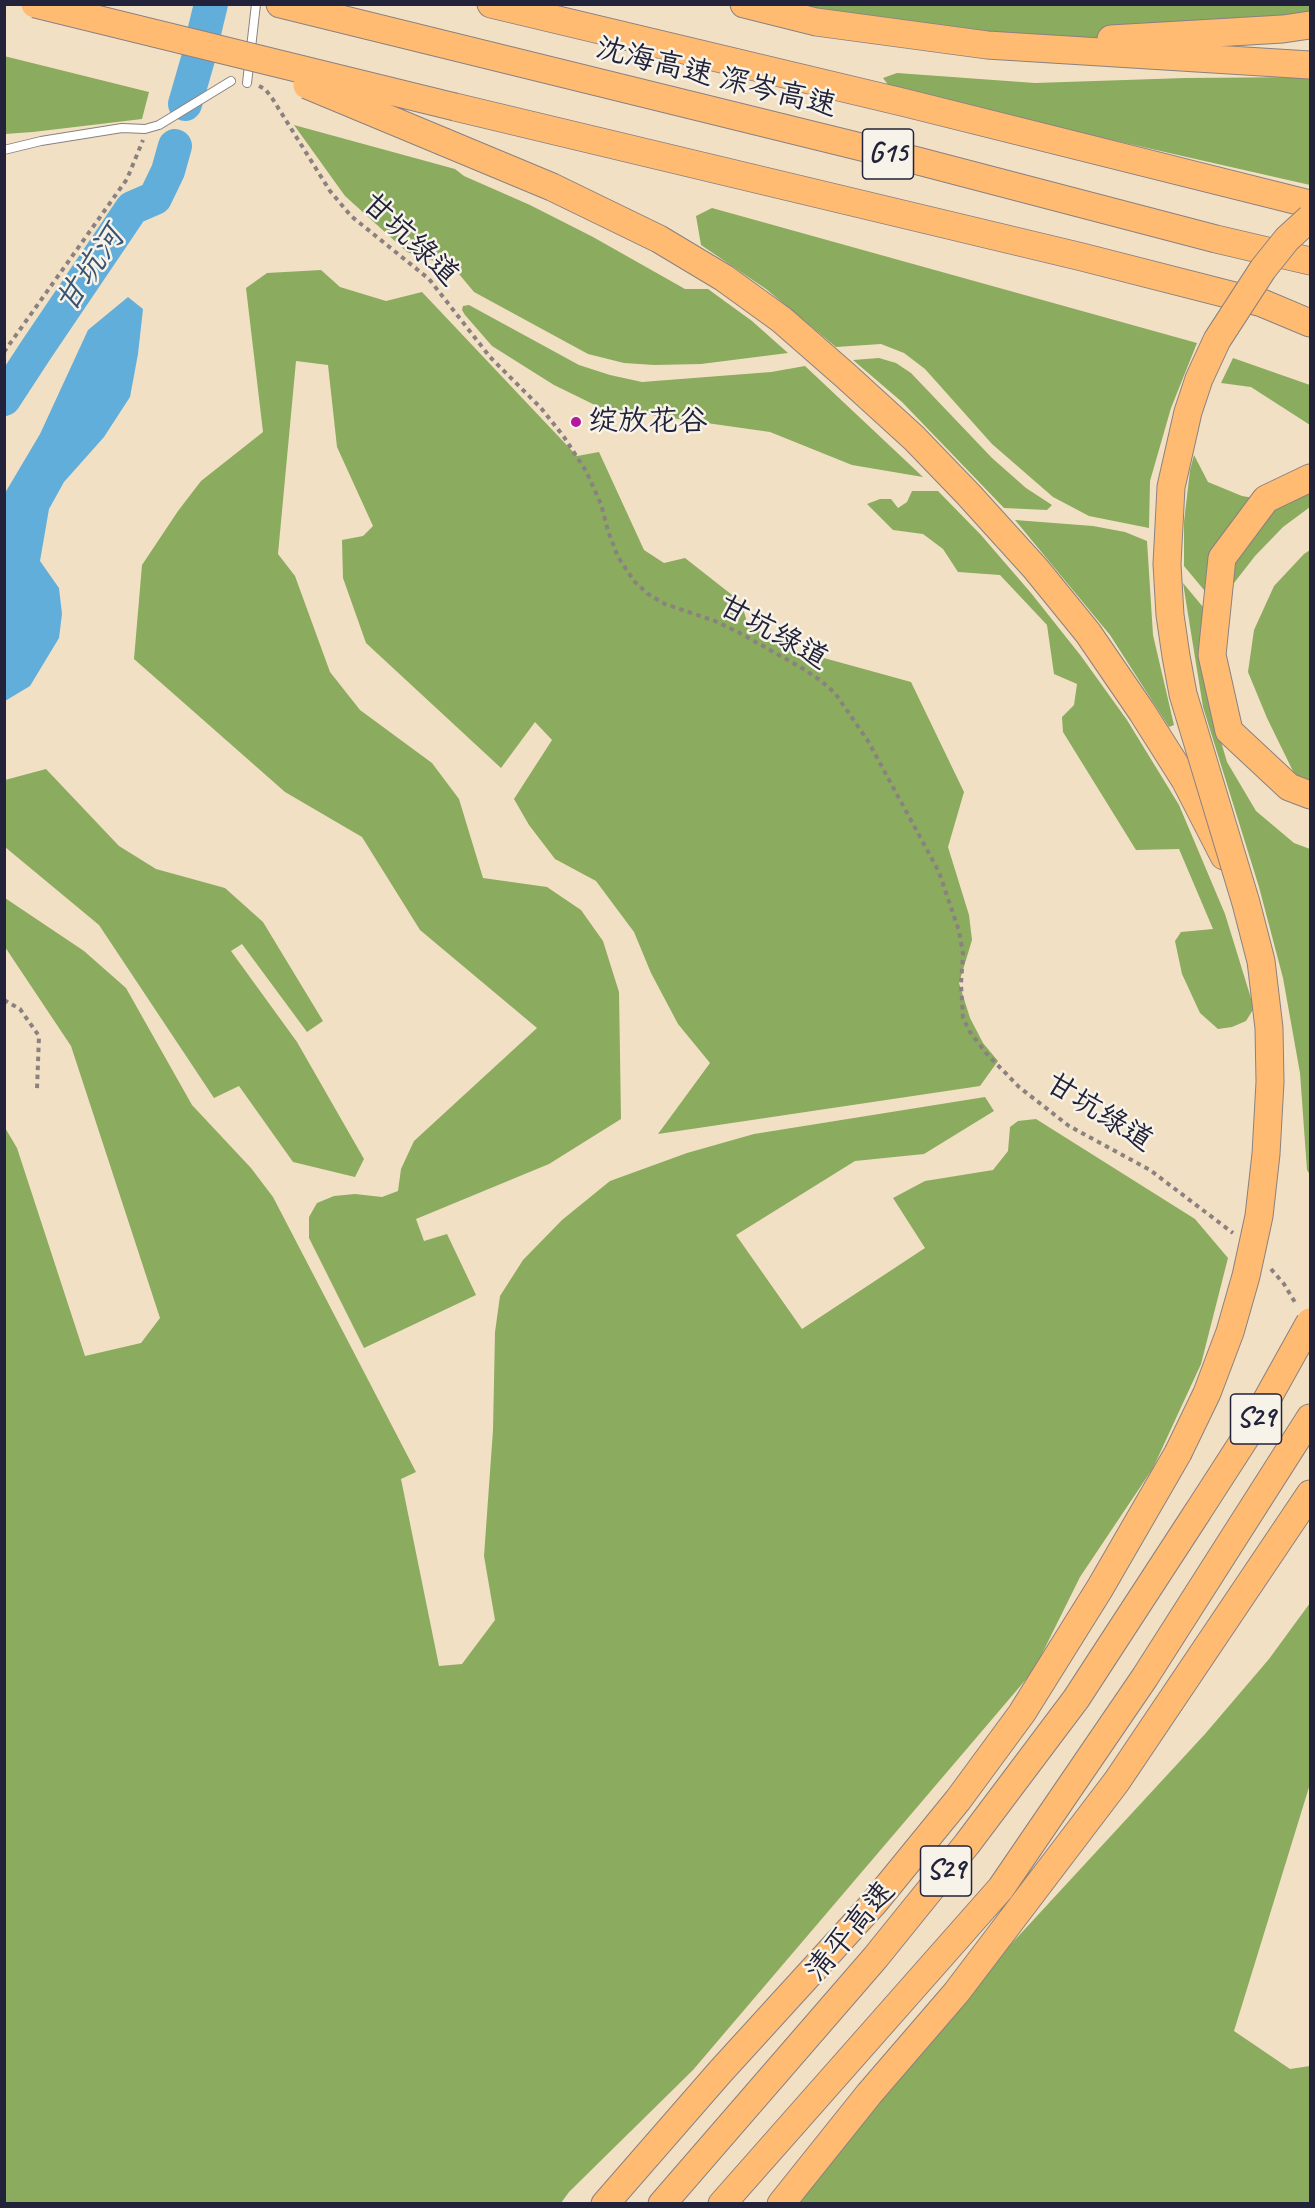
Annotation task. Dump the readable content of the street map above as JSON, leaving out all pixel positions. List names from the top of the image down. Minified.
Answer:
{"streets":{"highway":["沈海高速 深岑高速","G15","S29","清平高速"],"path":["甘坑绿道"]},"water":["甘坑河"],"places":["绽放花谷"]}
